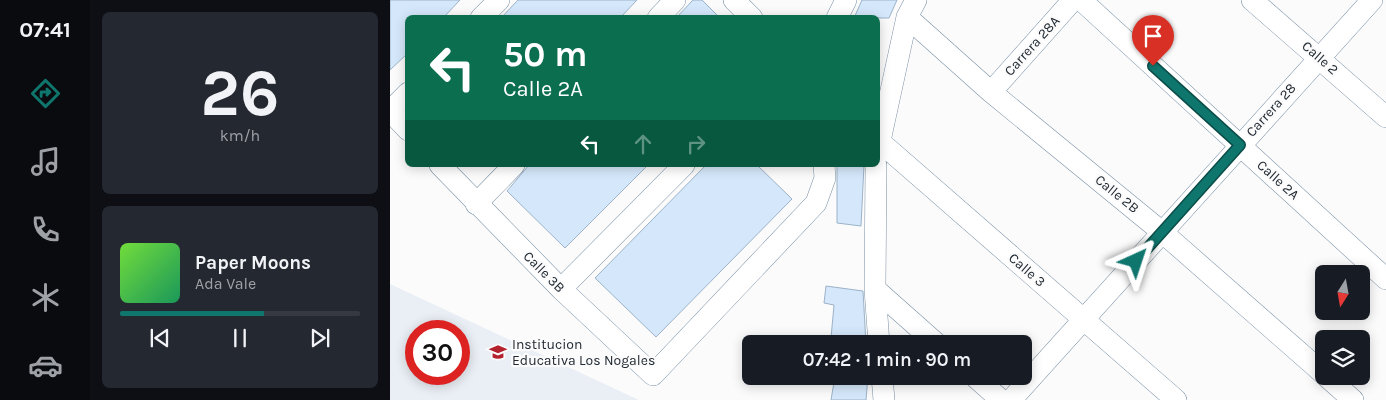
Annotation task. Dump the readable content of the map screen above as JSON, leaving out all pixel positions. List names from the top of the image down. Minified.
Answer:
{"streets":{"street":["Carrera 28A","Calle 2","Carrera 28","Calle 2A","Calle 2B","Calle 3","Calle 3B"]},"crossings":[["Carrera 28A","Calle 2B"],["Calle 2","Carrera 28"],["Carrera 28","Calle 2A"],["Carrera 28","Calle 2B"],["Carrera 28","Calle 3"]],"places":{"school or university":["Institucion Educativa Los Nogales"]},"north":"bottom","page":{"tabs":"07:41","tile":["26","km/h"],"turn":["50 m","Calle 2A"],"song":["Paper Moons","Ada Vale"],"limit":"30","trip":"07:42 · 1 min · 90 m"}}
